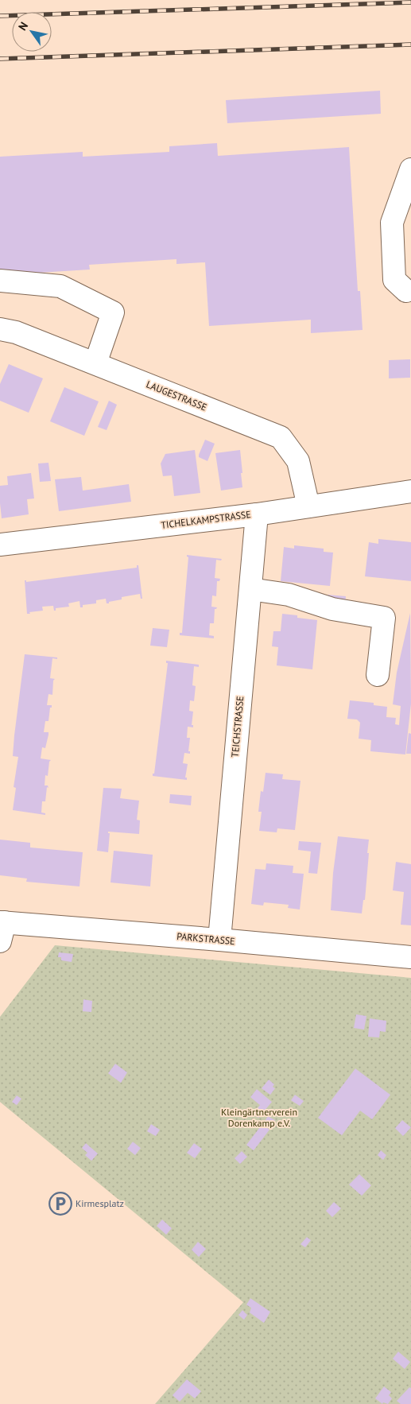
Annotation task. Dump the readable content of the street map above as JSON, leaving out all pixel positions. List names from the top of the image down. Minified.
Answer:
{"streets":{"street":["LAUGESTRASSE","TICHELKAMPSTRASSE","TEICHSTRASSE","PARKSTRASSE"]},"crossings":[["LAUGESTRASSE","TICHELKAMPSTRASSE"],["TICHELKAMPSTRASSE","TEICHSTRASSE"],["TEICHSTRASSE","PARKSTRASSE"]],"parks":["Kleingärtnerverein Dorenkamp e.V."],"places":{"parking":["Kirmesplatz"]},"north":"top left"}
